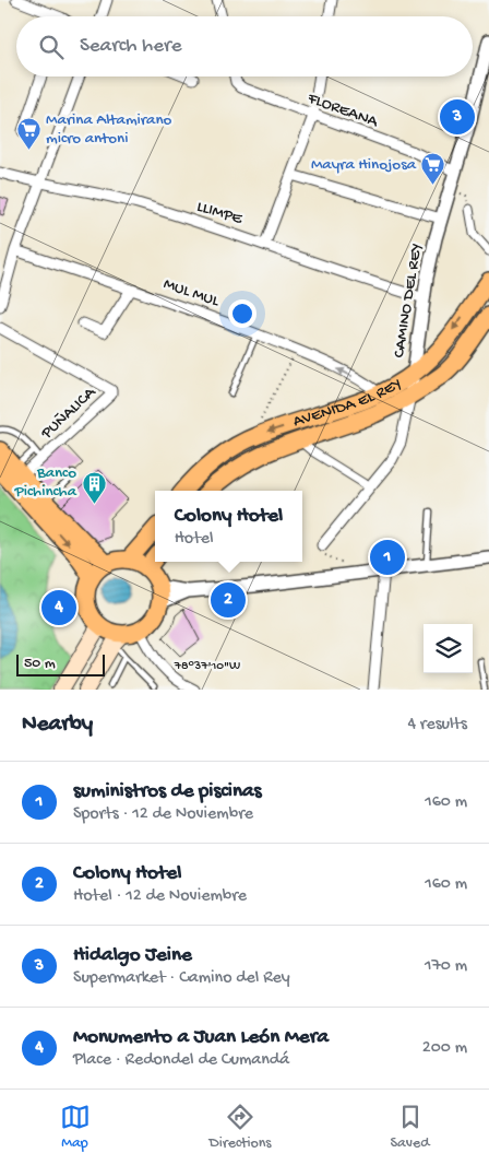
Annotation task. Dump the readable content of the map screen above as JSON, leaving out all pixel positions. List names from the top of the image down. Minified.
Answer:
{"streets":{"main road":["AVENIDA EL REY"],"street":["FLOREANA","LLIMPE","MUL MUL","CAMINO DEL REY","PUÑALICA"]},"crossings":[["FLOREANA","CAMINO DEL REY"],["LLIMPE","CAMINO DEL REY"],["MUL MUL","AVENIDA EL REY"],["CAMINO DEL REY","AVENIDA EL REY"]],"places":{"supermarket":["Marina Altamirano micro antoni","Mayra Hinojosa"],"building":["Banco Pichincha"]},"scale_bar":"50 m","page":{"search":"Search here","pins":["3","1","2","4"],"popup":["Colony Hotel","Hotel"],"scale":"50 m","heading":["Nearby","4 results"],"list":[{"mark":"1","name":"suministros de piscinas","note":"Sports · 12 de Noviembre","value":"160 m"},{"mark":"2","name":"Colony Hotel","note":"Hotel · 12 de Noviembre","value":"160 m"},{"mark":"3","name":"Hidalgo Jeine","note":"Supermarket · Camino del Rey","value":"170 m"},{"mark":"4","name":"Monumento a Juan León Mera","note":"Place · Redondel de Cumandá","value":"200 m"}],"nav":["Map","Directions","Saved"]},"coordinates":["78°37'10\"W"]}
